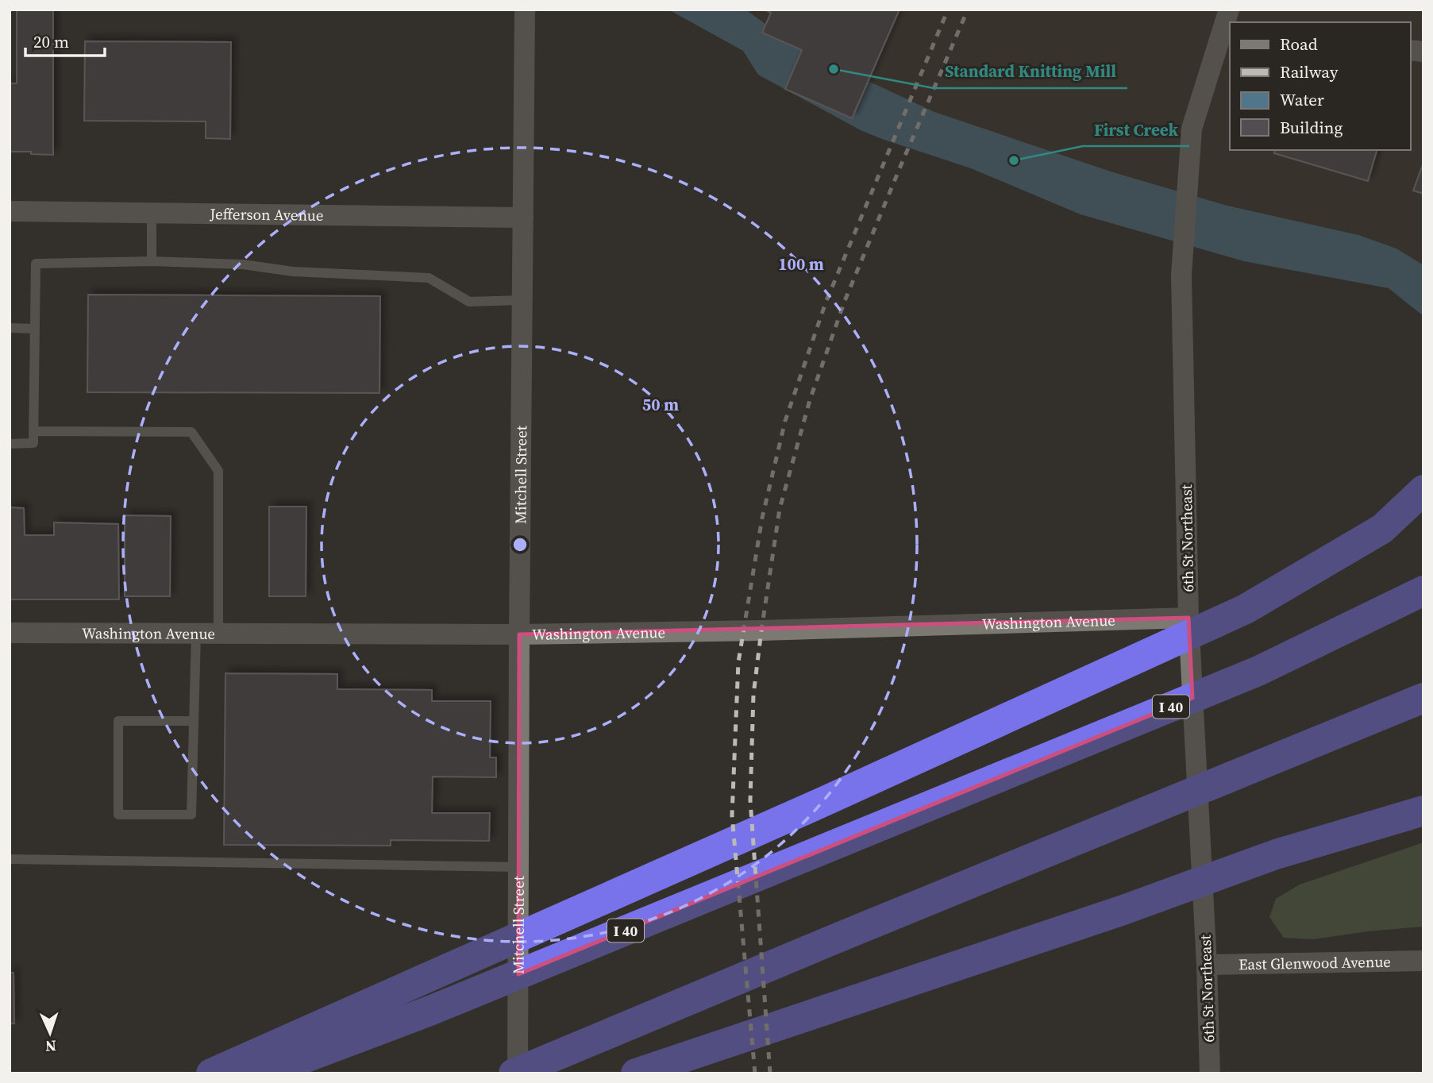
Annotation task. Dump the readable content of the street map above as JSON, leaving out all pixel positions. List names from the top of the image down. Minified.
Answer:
{"streets":{"highway":["I 40"],"street":["Jefferson Avenue","Mitchell Street","6th St Northeast","Washington Avenue","East Glenwood Avenue"]},"crossings":[["Jefferson Avenue","Mitchell Street"],["Mitchell Street","Washington Avenue"],["6th St Northeast","Washington Avenue"],["6th St Northeast","East Glenwood Avenue"]],"places":["Standard Knitting Mill","First Creek"],"legend":["Road","Railway","Water","Building"],"scale_bar":"20 m","north":"bottom","rings":["100 m","50 m"]}
